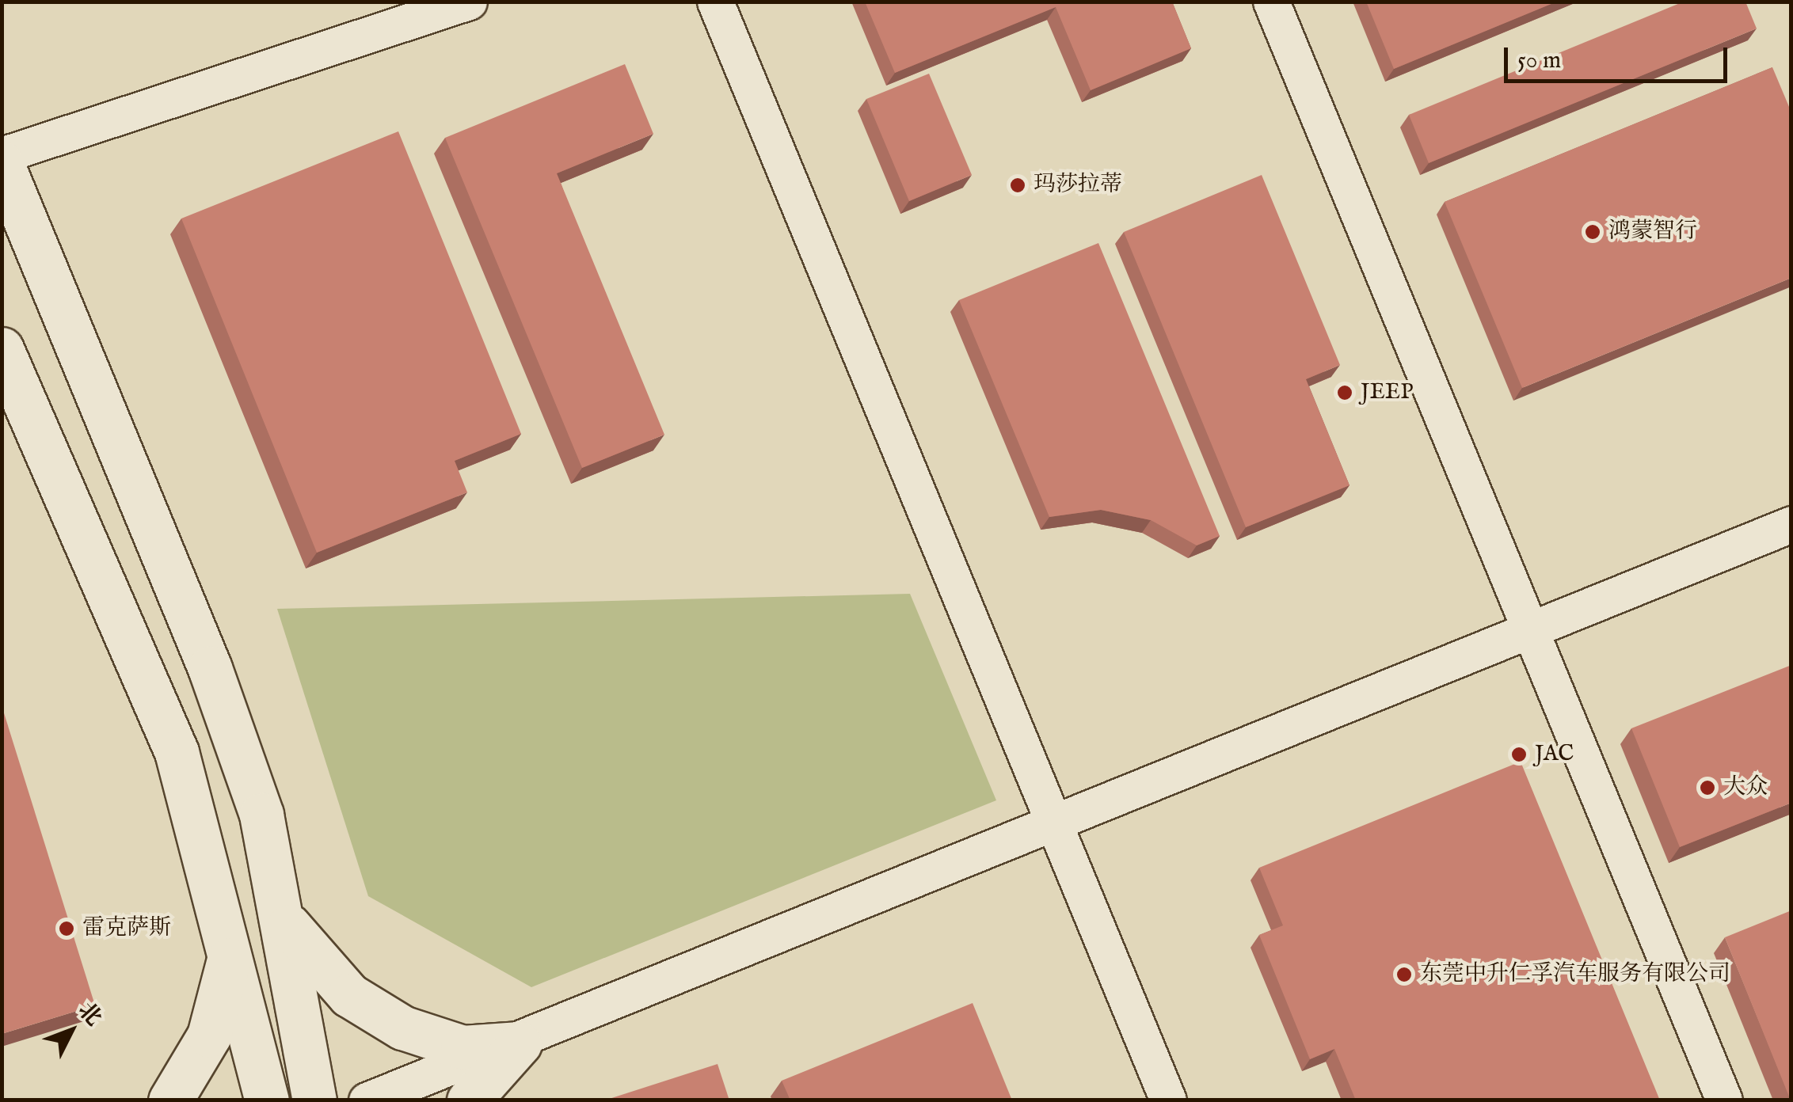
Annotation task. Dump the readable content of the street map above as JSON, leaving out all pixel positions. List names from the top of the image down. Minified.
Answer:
{"places":["玛莎拉蒂","鸿蒙智行","JEEP","JAC","大众","雷克萨斯","东莞中升仁孚汽车服务有限公司"],"scale_bar":"50 m","north":"top right"}
